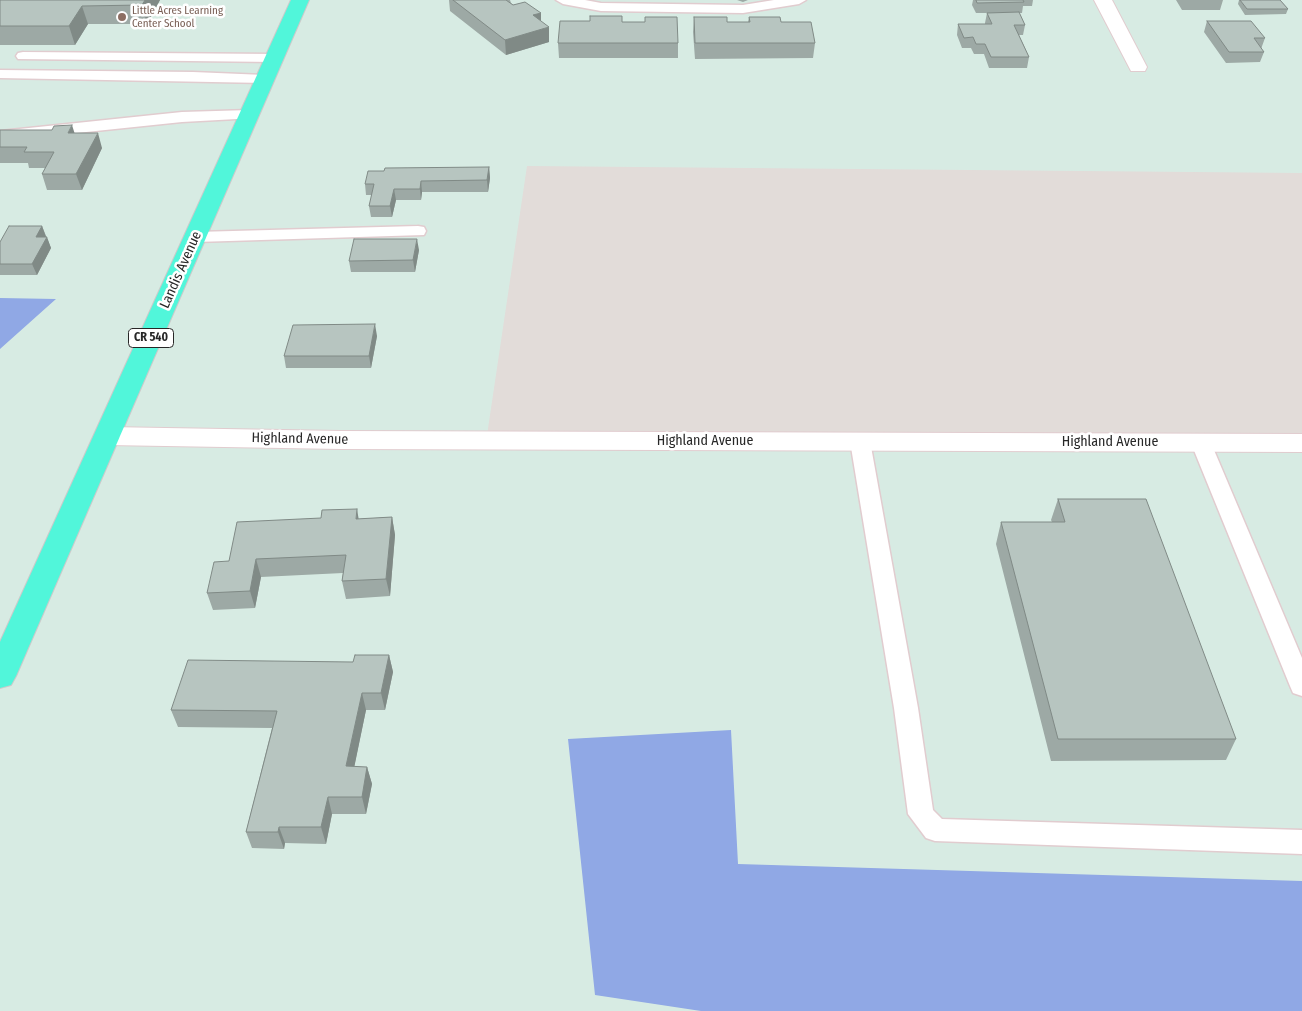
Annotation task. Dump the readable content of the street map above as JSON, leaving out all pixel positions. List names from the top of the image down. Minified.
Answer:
{"streets":{"main road":["Landis Avenue","CR 540"],"street":["Highland Avenue"]},"crossings":[["Landis Avenue","Highland Avenue"]],"places":["Little Acres Learning Center School"]}
